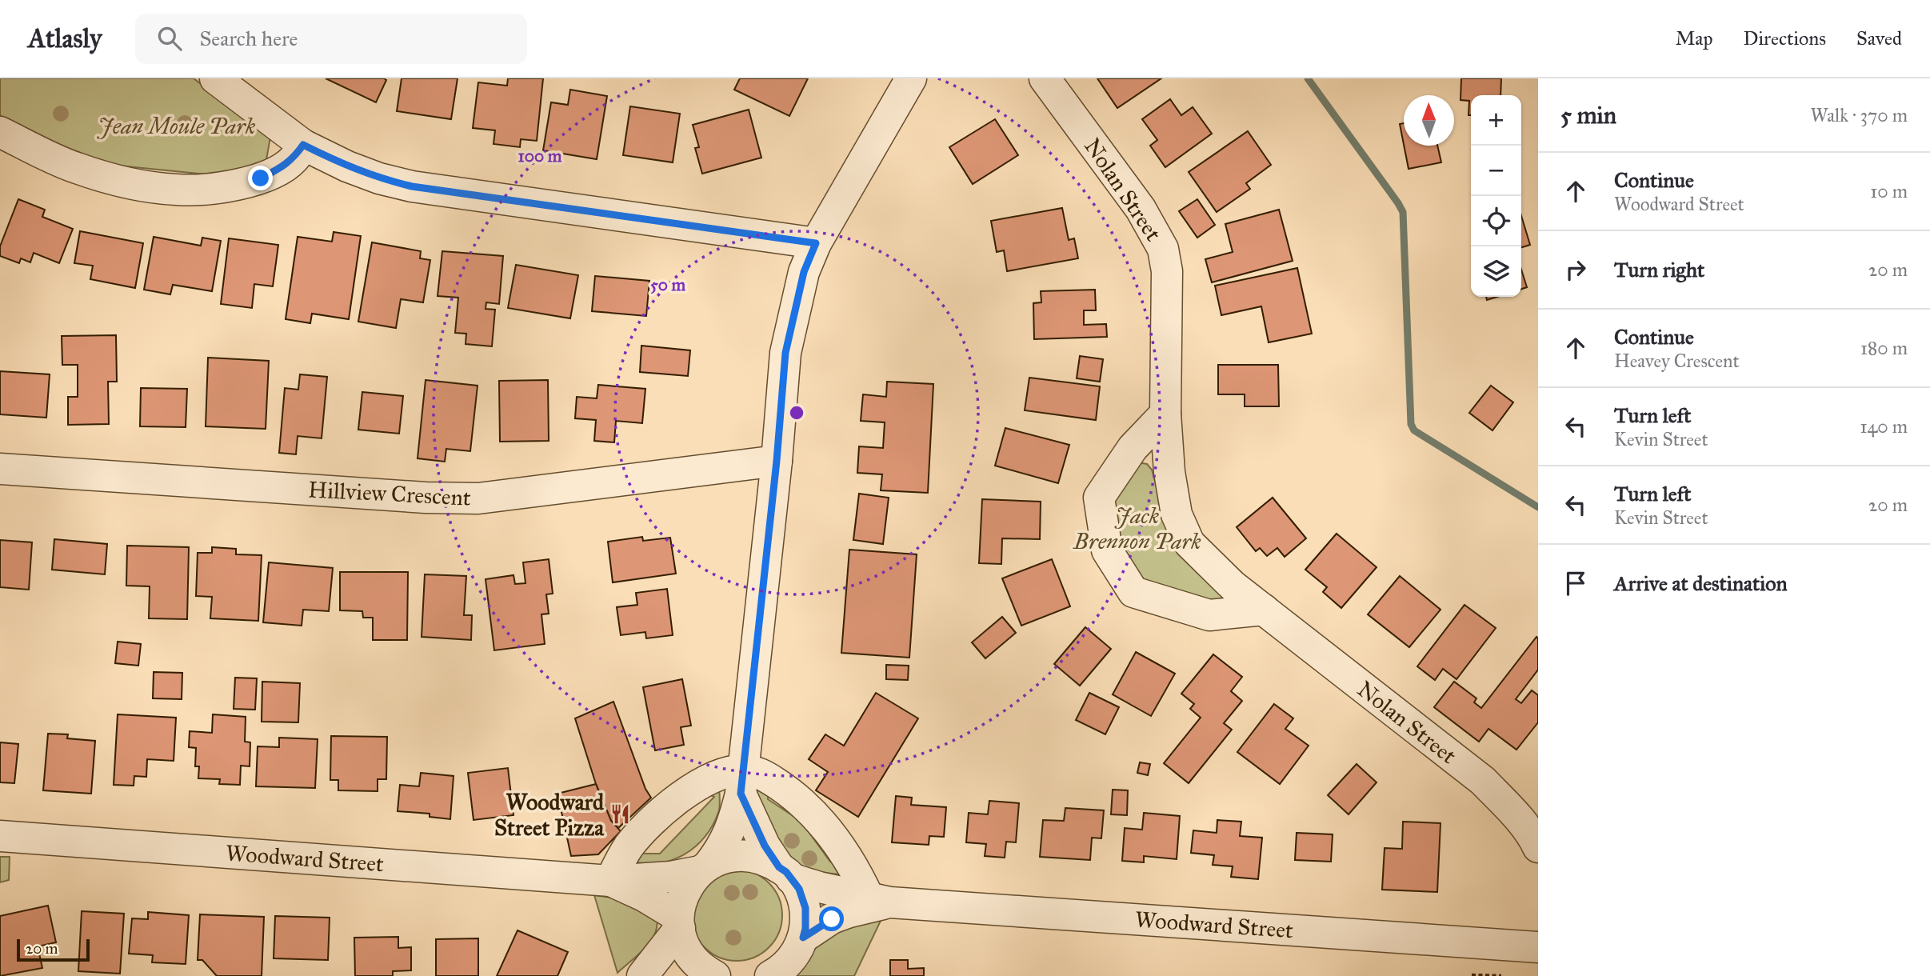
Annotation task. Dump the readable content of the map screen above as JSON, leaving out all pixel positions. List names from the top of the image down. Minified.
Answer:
{"streets":{"street":["Nolan Street","Hillview Crescent","Woodward Street"]},"parks":["Jean Moule Park","Jack Brennon Park"],"places":{"restaurant":["Woodward Street Pizza"]},"scale_bar":"20 m","north":"top","page":{"header":"Atlasly","search":"Search here","nav":["Map","Directions","Saved"],"heading":["5 min","Walk · 370 m"],"map_buttons":["+","−"],"list":[["Continue","Woodward Street","10 m"],["Turn right","20 m"],["Continue","Heavey Crescent","180 m"],["Turn left","Kevin Street","140 m"],["Turn left","Kevin Street","20 m"],"Arrive at destination"],"scale":"20 m"},"rings":["100 m","50 m"]}
